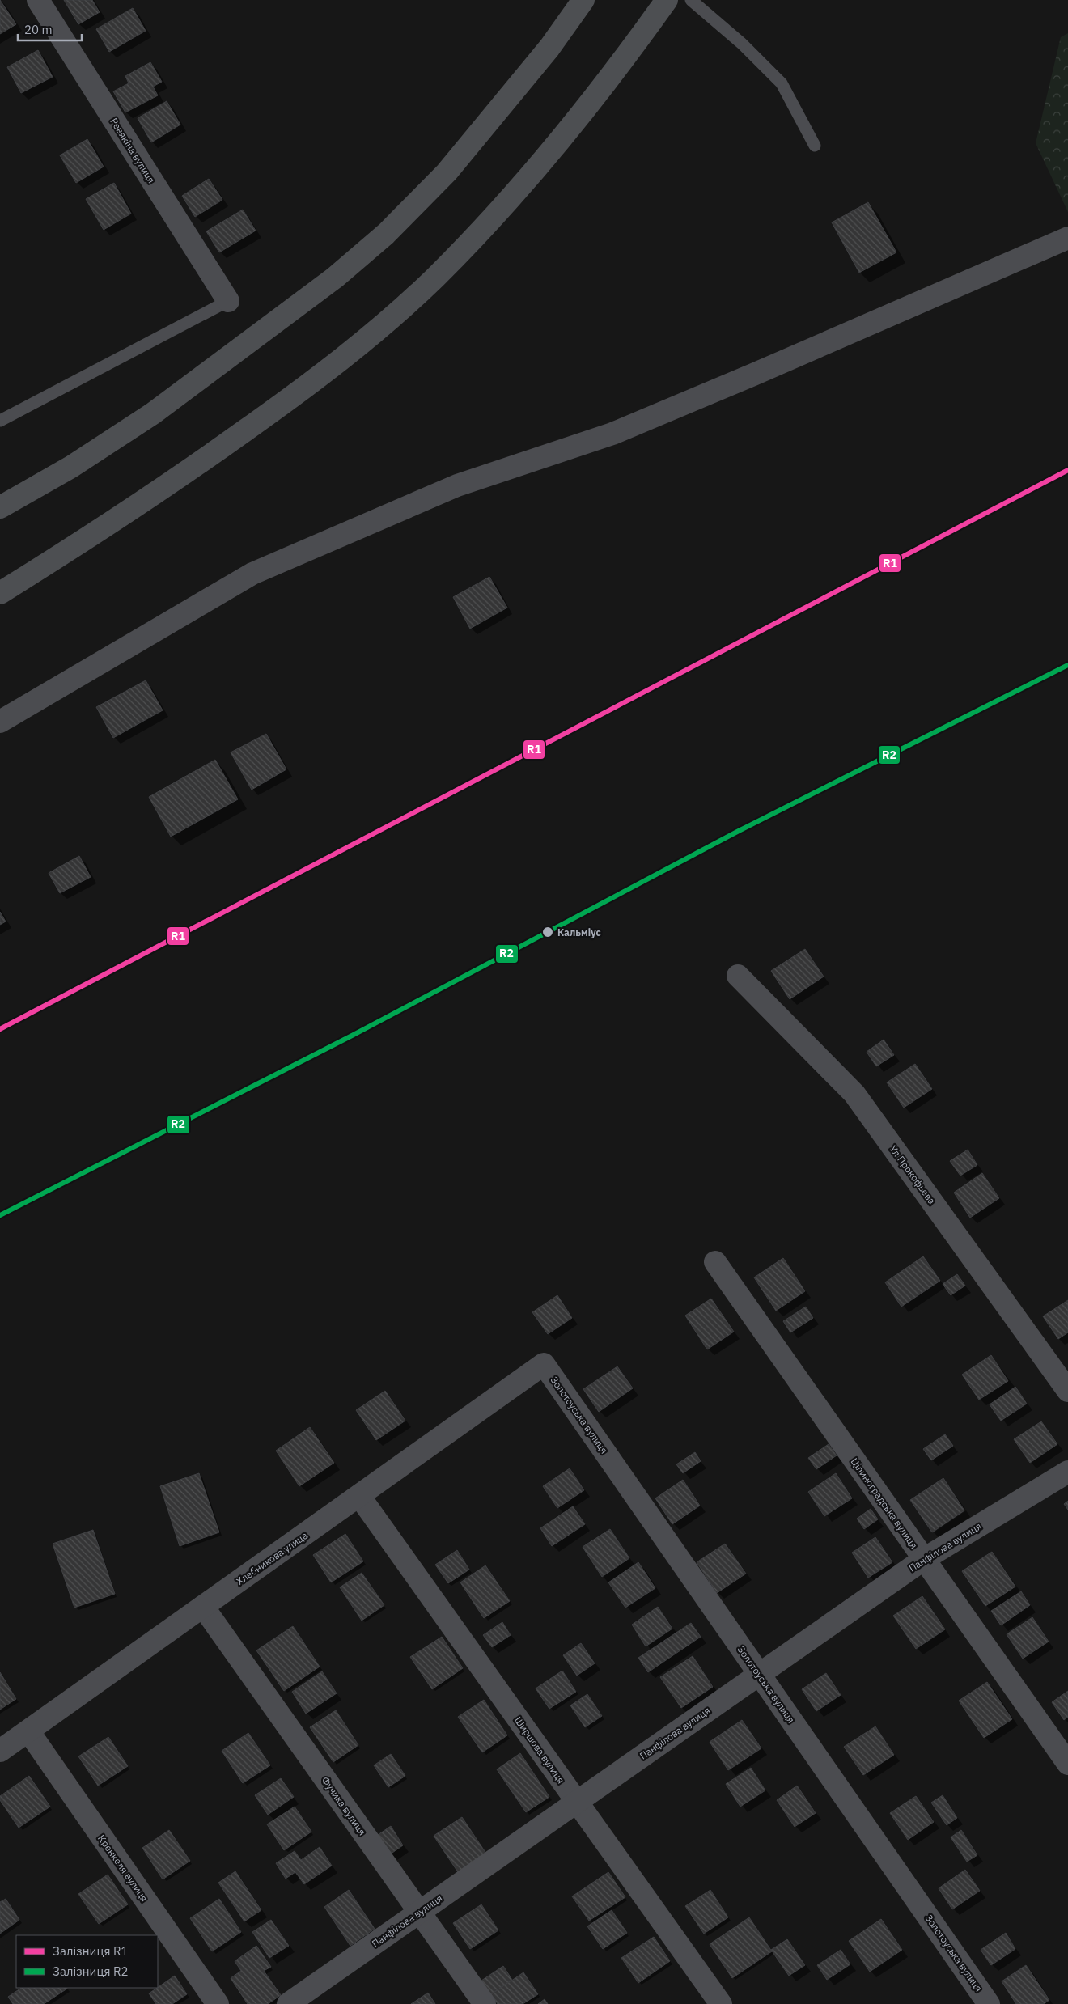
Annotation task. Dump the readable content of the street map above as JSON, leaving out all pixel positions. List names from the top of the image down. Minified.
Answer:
{"streets":{"street":["Ревякiна вулиця","Ул Прокофьева","Золотоуська вулиця","Цілиноградська вулиця","Панфілова вулиця","Хлебникова улица","Ширшова вулиця","Фучика вулиця","Кренкеля вулиця"]},"crossings":[["Золотоуська вулиця","Панфілова вулиця"],["Золотоуська вулиця","Хлебникова улица"],["Цілиноградська вулиця","Панфілова вулиця"],["Панфілова вулиця","Ширшова вулиця"],["Панфілова вулиця","Фучика вулиця"],["Хлебникова улица","Ширшова вулиця"],["Хлебникова улица","Фучика вулиця"],["Хлебникова улица","Кренкеля вулиця"]],"places":["Кальміус"],"lines":["rail line R1","rail line R2"],"legend":["Залізниця R1","Залізниця R2"],"scale_bar":"20 m"}
